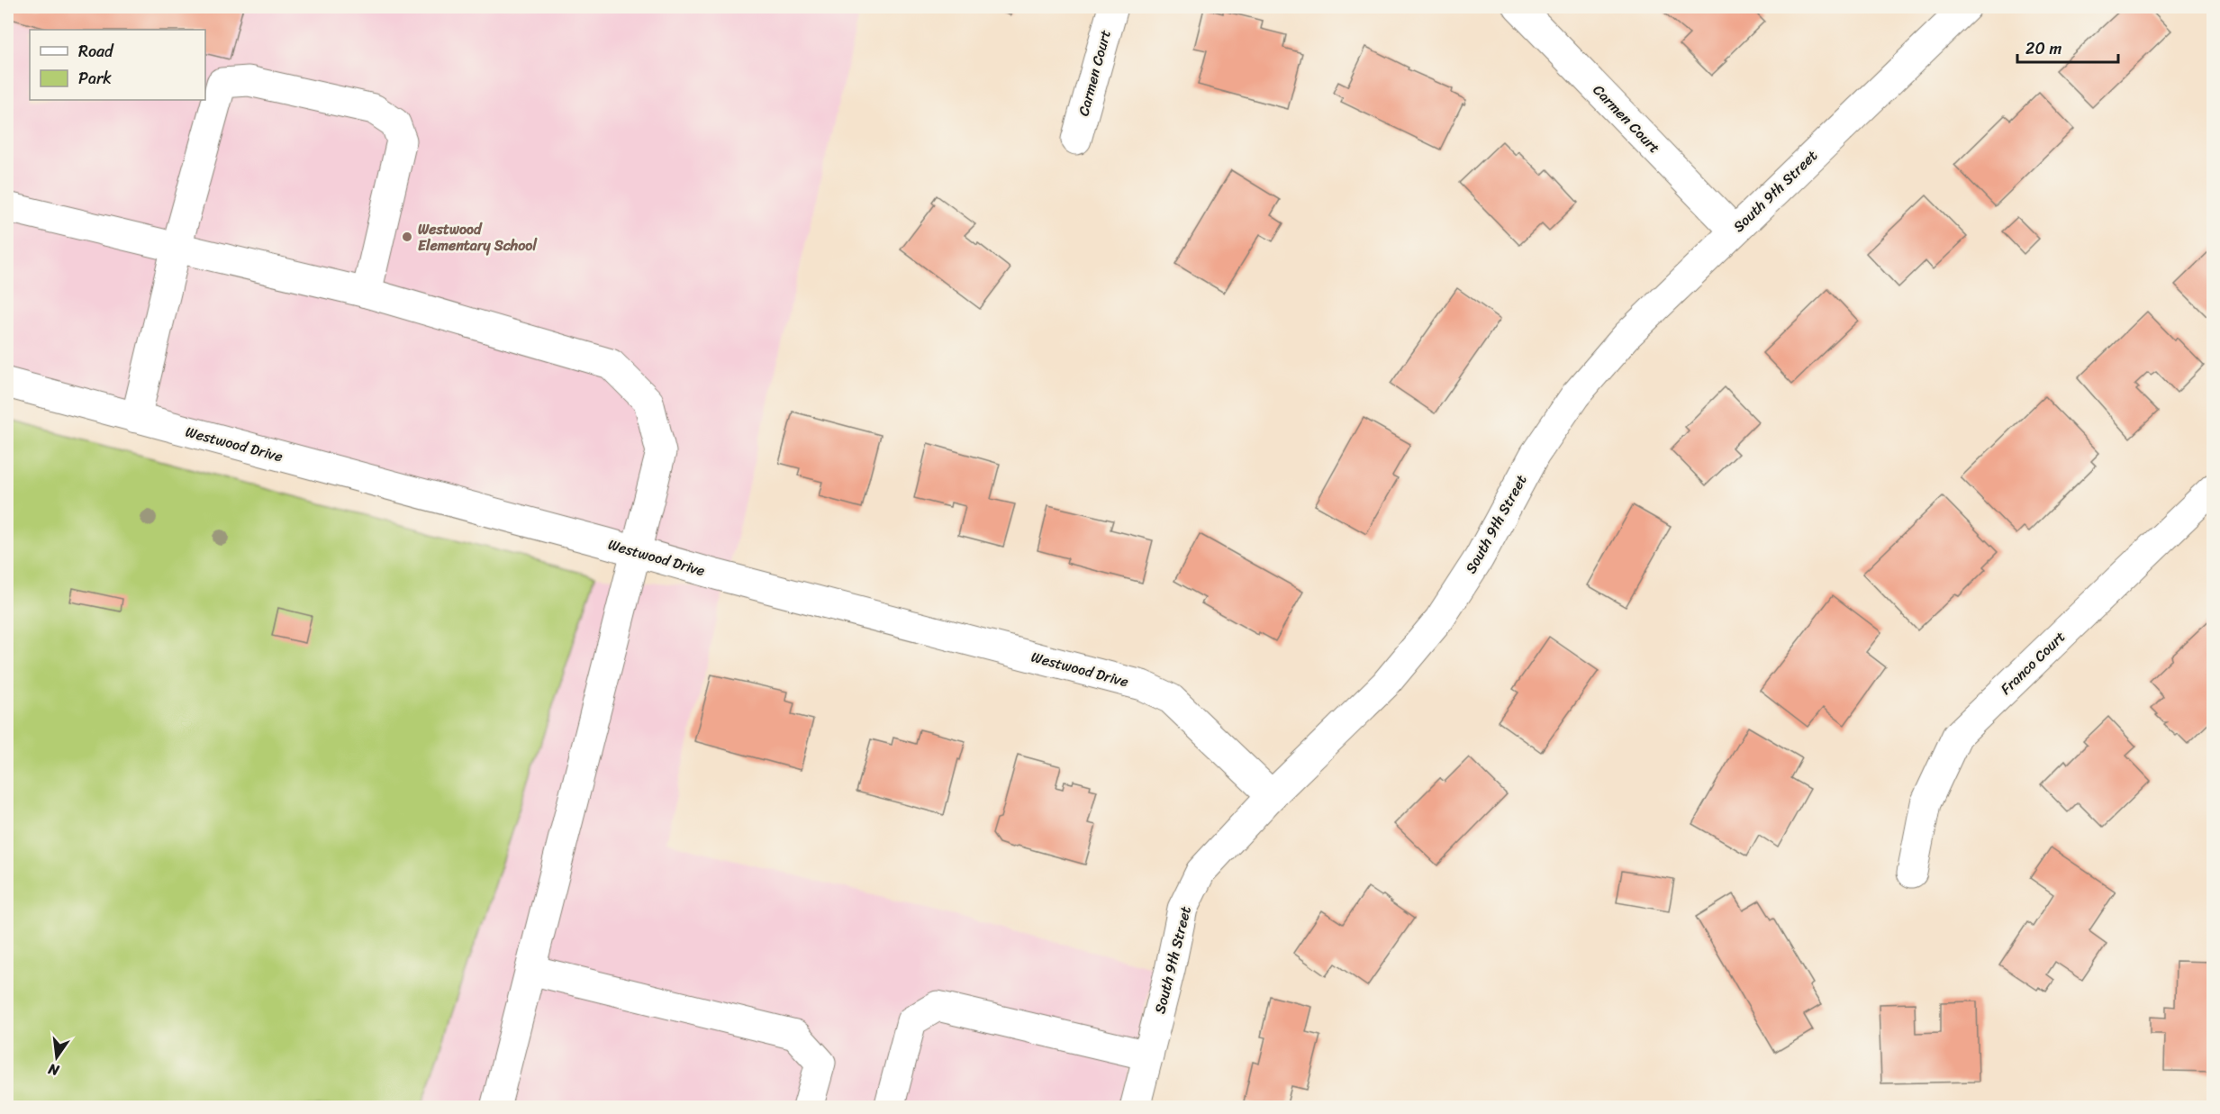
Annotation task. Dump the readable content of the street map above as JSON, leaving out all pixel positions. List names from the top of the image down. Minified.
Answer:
{"streets":{"street":["Carmen Court","South 9th Street","Westwood Drive","Franco Court"]},"crossings":[["Carmen Court","South 9th Street"],["South 9th Street","Westwood Drive"]],"places":["Westwood Elementary School"],"legend":["Road","Park"],"scale_bar":"20 m","north":"bottom"}
